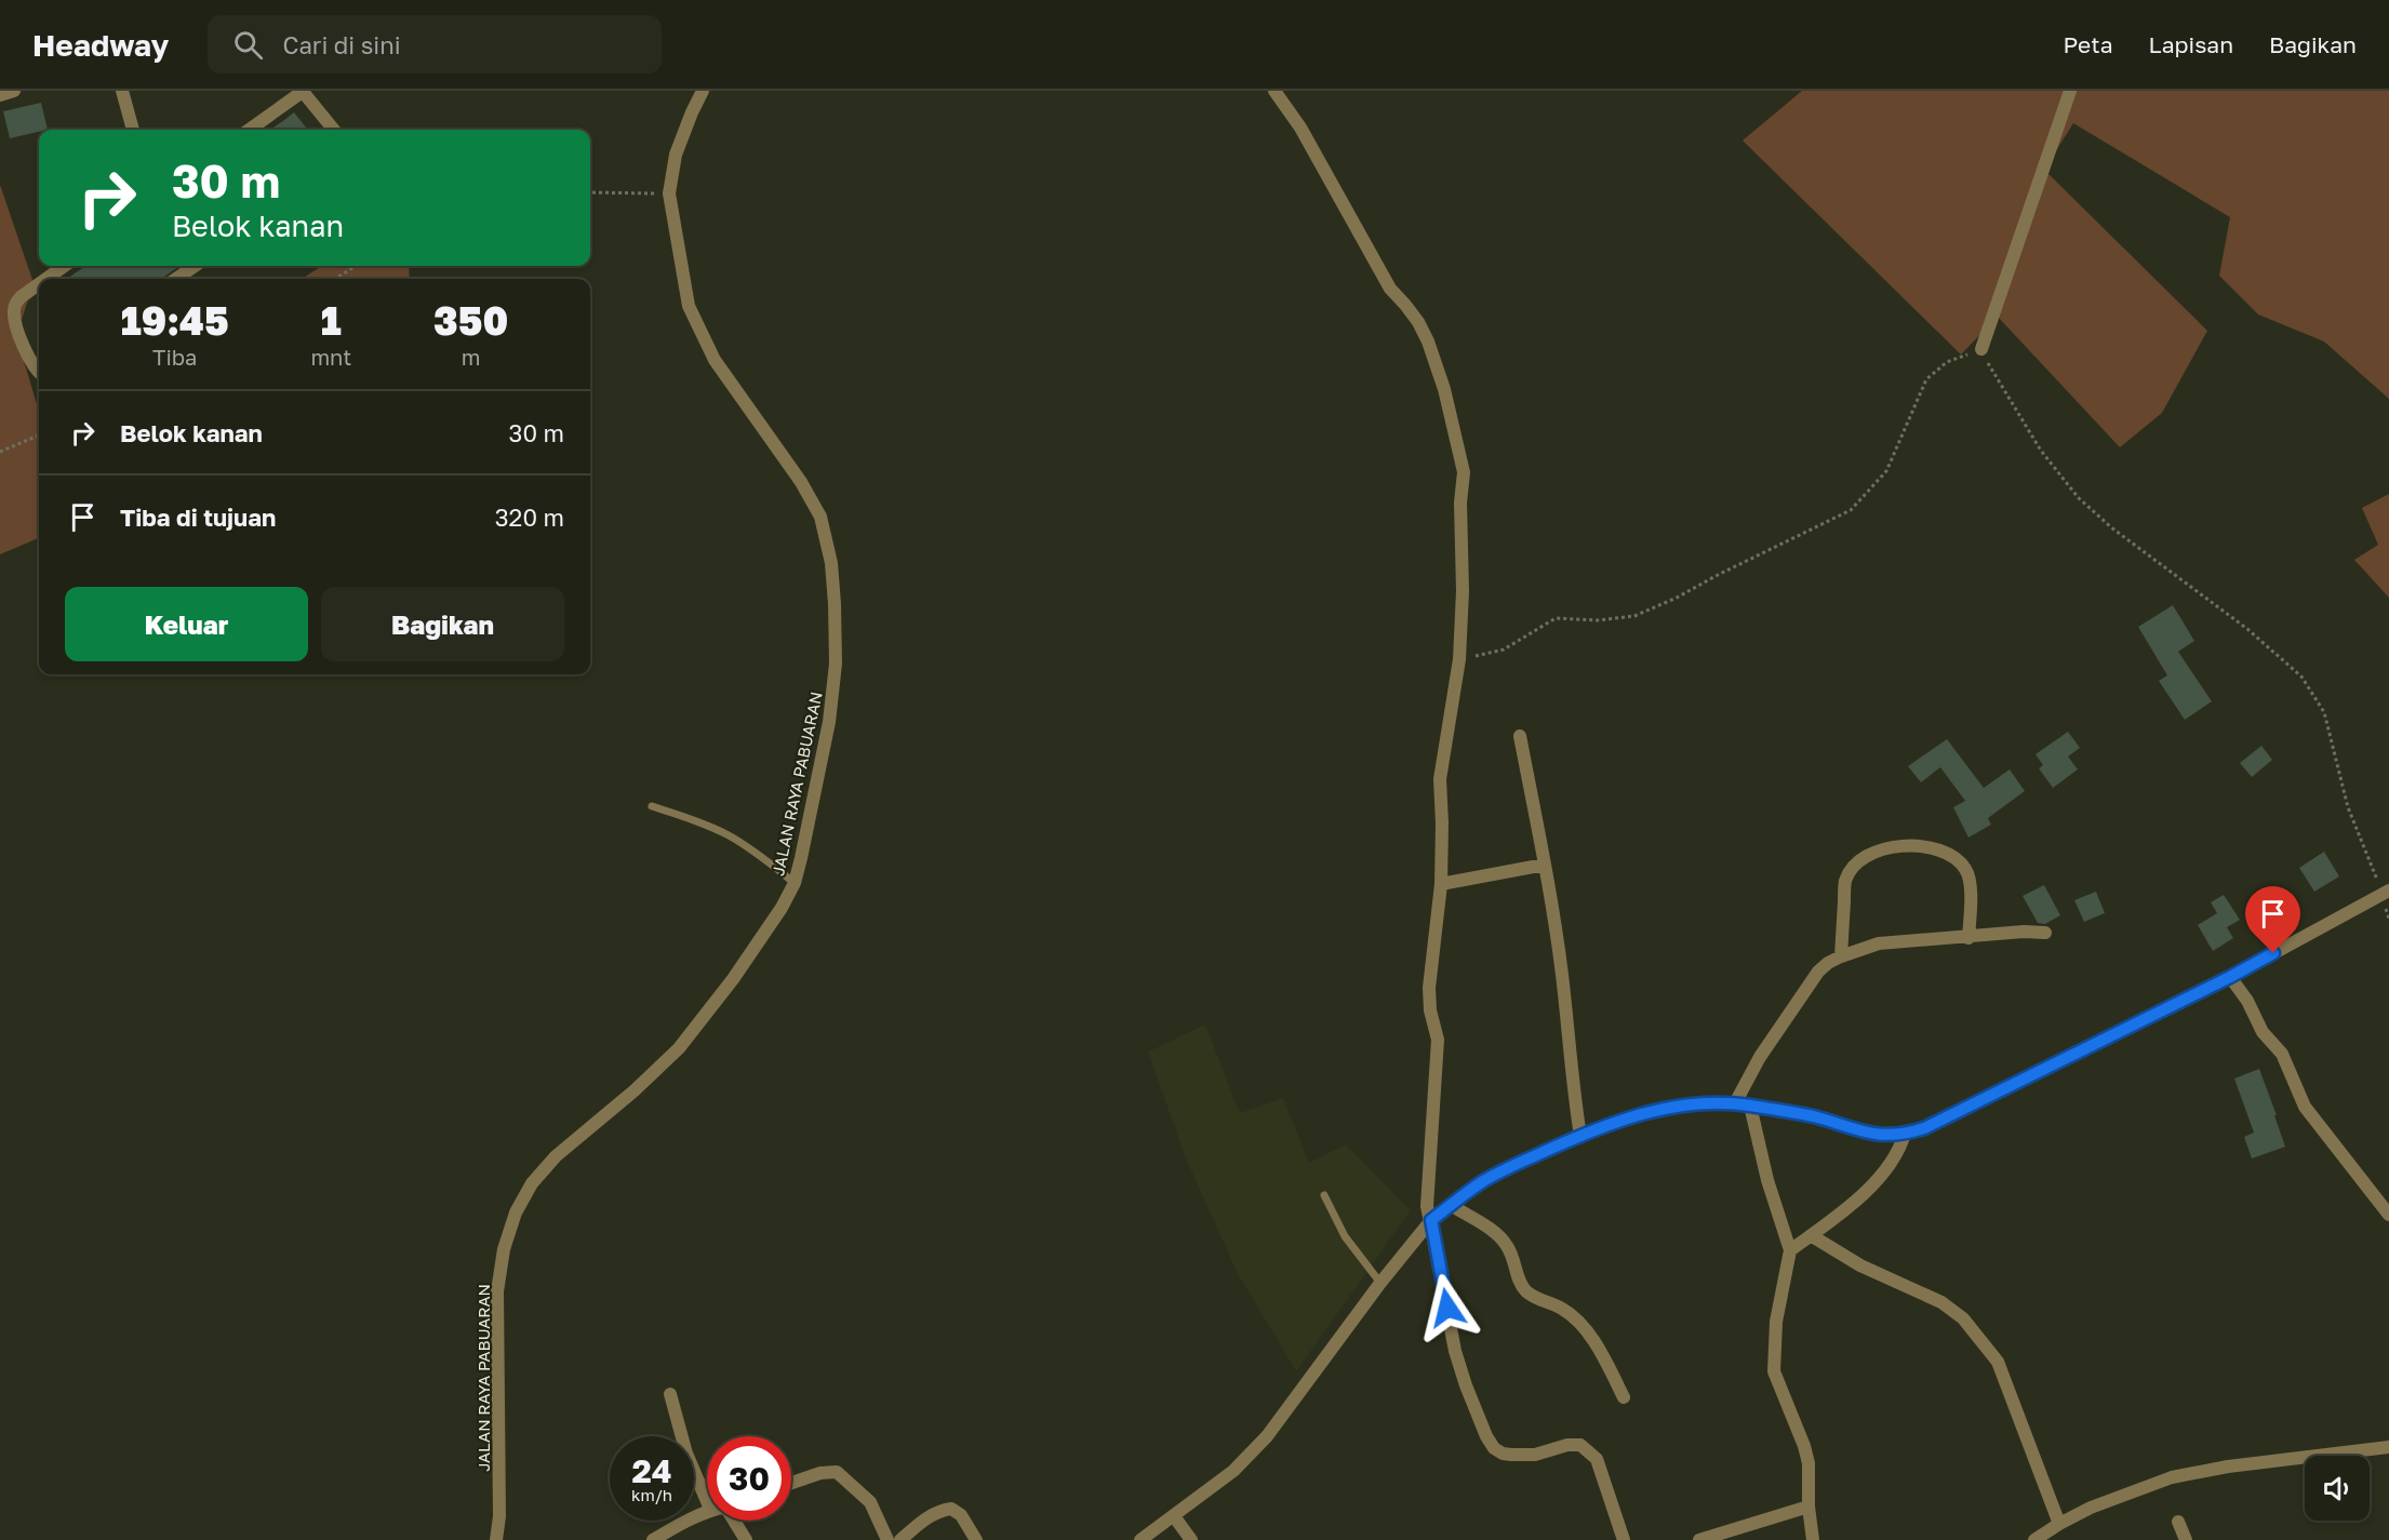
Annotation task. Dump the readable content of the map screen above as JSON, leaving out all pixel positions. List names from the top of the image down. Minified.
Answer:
{"streets":{"street":["JALAN RAYA PABUARAN"]},"page":{"header":"Headway","search":"Cari di sini","nav":["Peta","Lapisan","Bagikan"],"turn":["30 m","Belok kanan"],"eta":["19:45","Tiba","1","mnt","350","m"],"list":[{"name":"Belok kanan","value":"30 m"},{"name":"Tiba di tujuan","value":"320 m"}],"buttons":["Keluar","Bagikan"],"speed":"24 km/h","limit":"30"}}
